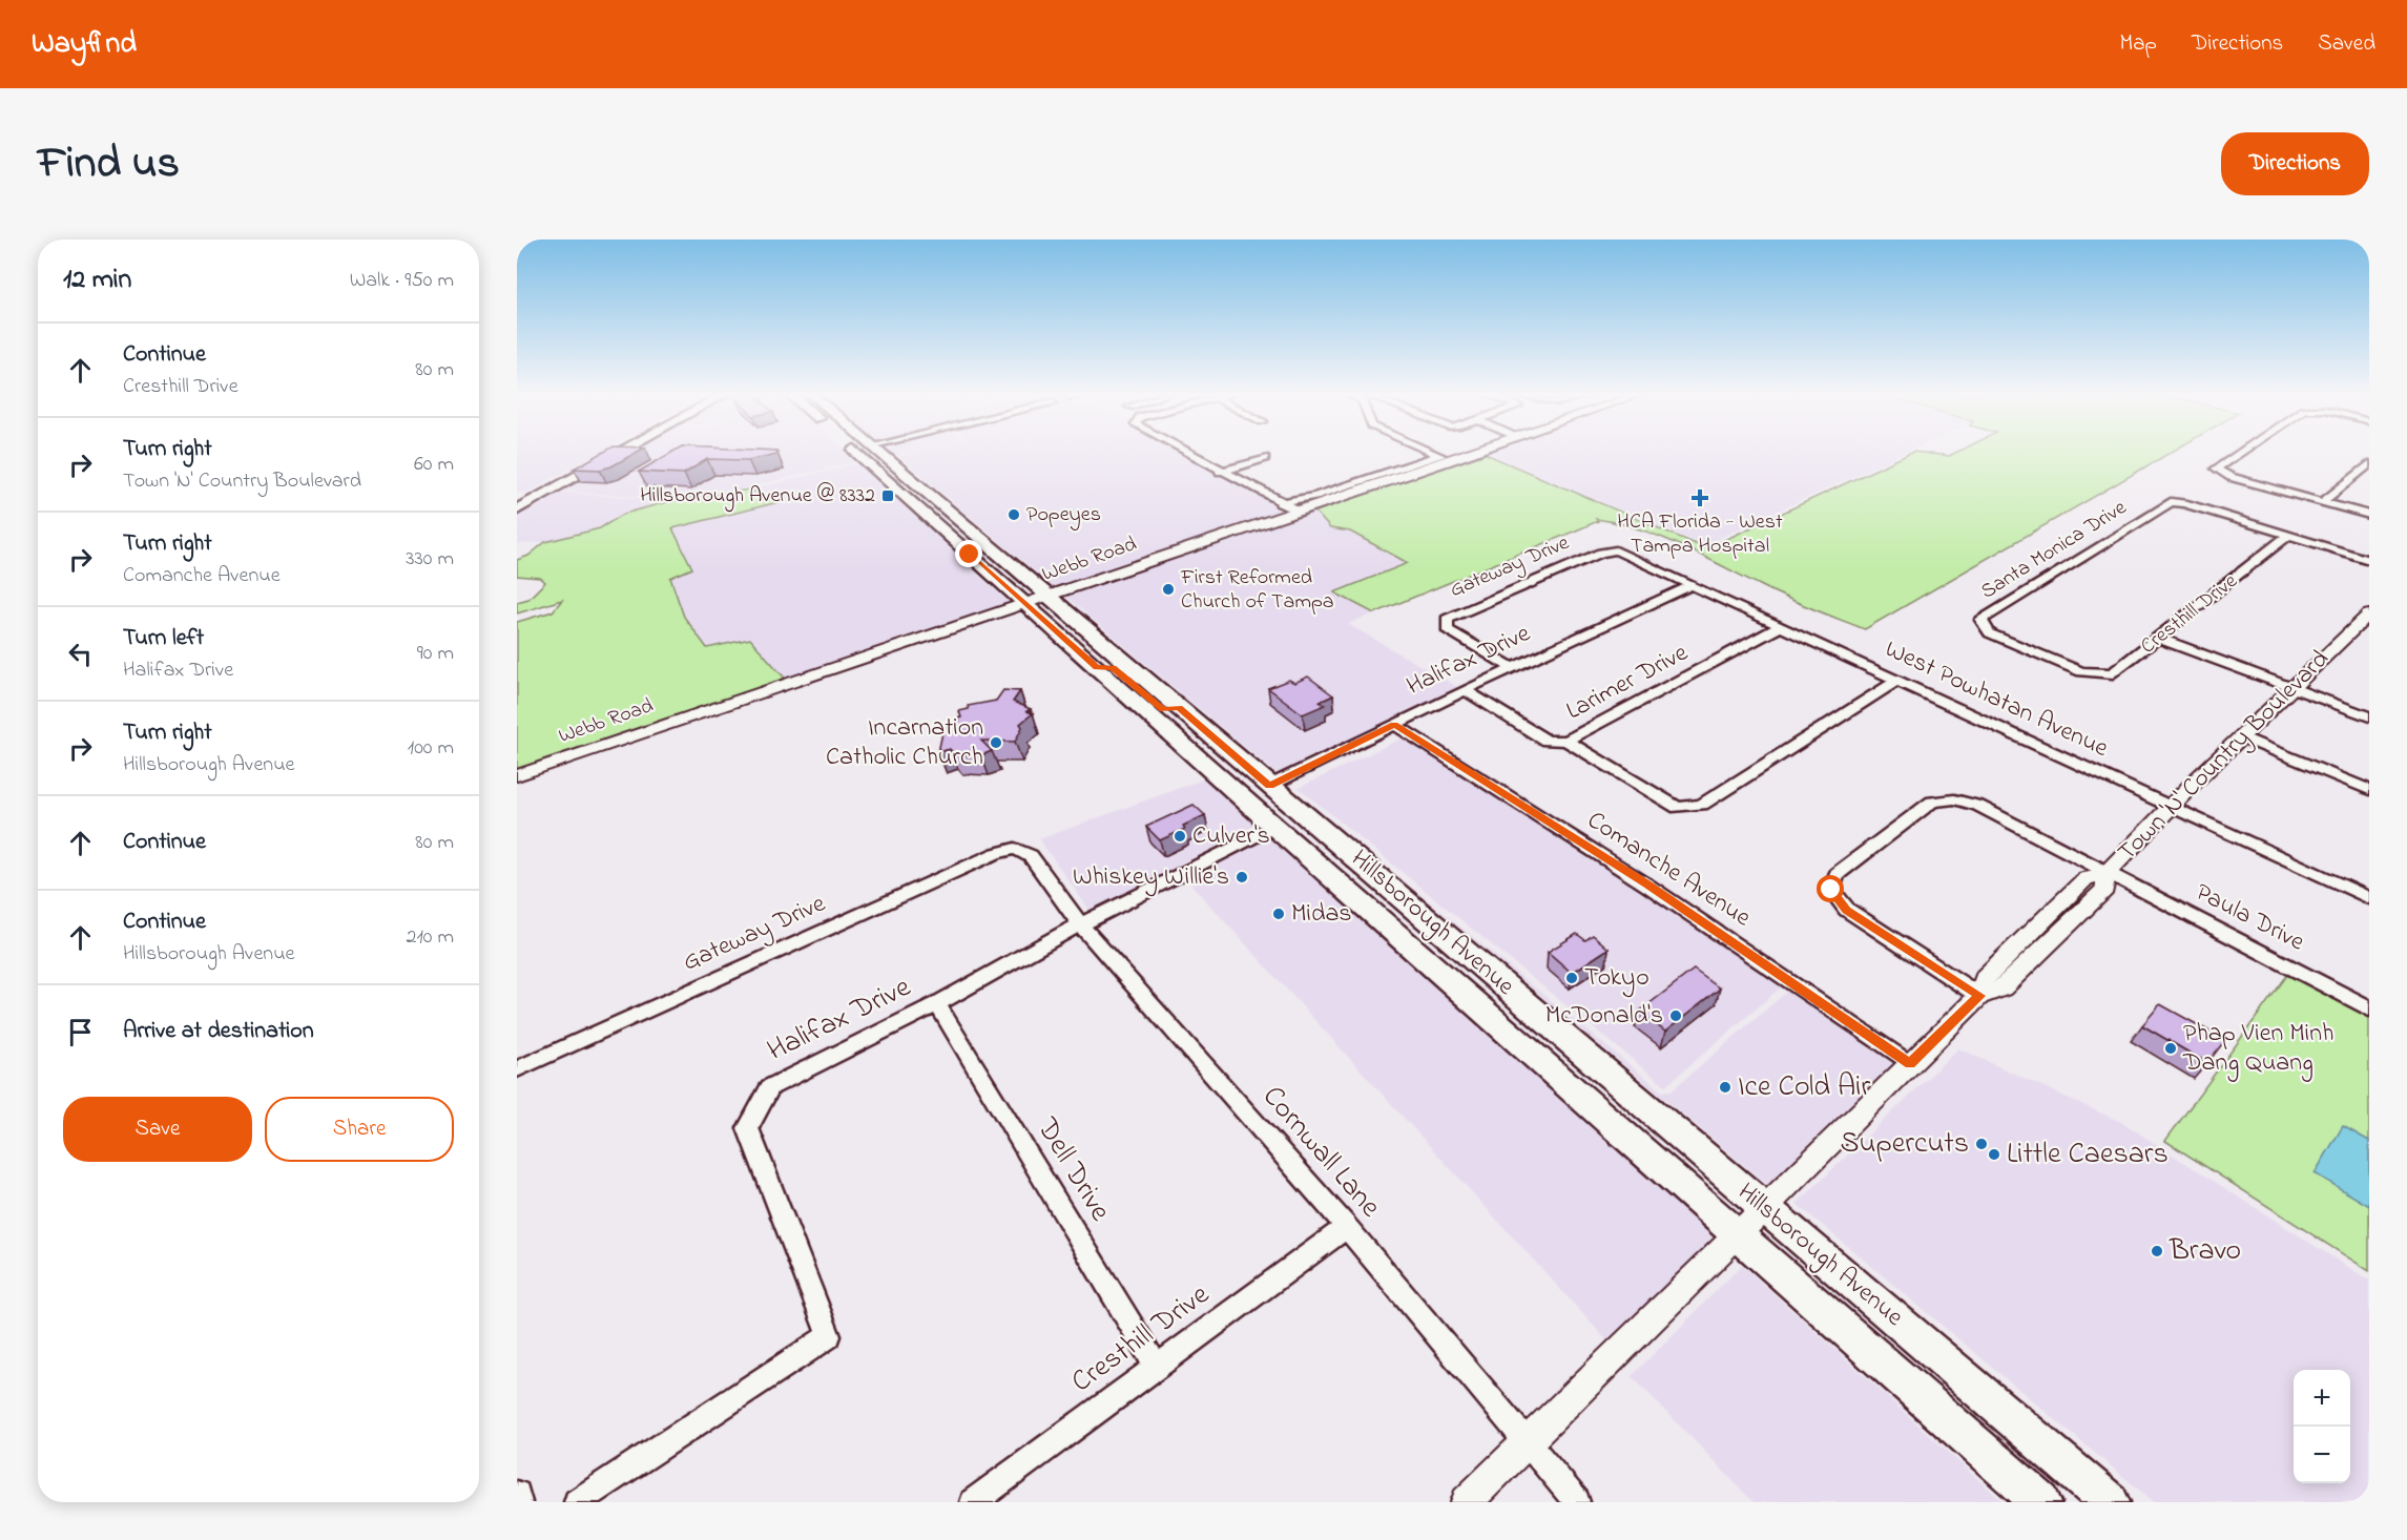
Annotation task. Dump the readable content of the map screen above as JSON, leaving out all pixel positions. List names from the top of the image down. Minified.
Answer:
{"streets":{"main road":["Hillsborough Avenue"],"street":["Santa Monica Drive","Webb Road","Gateway Drive","Cresthill Drive","Halifax Drive","Larimer Drive","West Powhatan Avenue","Town 'N' Country Boulevard","Comanche Avenue","Paula Drive","Cornwall Lane","Dell Drive"]},"crossings":[["Santa Monica Drive","Cresthill Drive"],["Webb Road","Hillsborough Avenue"],["Gateway Drive","Halifax Drive"],["Gateway Drive","West Powhatan Avenue"],["Gateway Drive","Cornwall Lane"],["Cresthill Drive","Cornwall Lane"],["Cresthill Drive","Dell Drive"],["Halifax Drive","Larimer Drive"],["Halifax Drive","West Powhatan Avenue"],["Halifax Drive","Comanche Avenue"],["Halifax Drive","Hillsborough Avenue"],["Halifax Drive","Cornwall Lane"],["Halifax Drive","Dell Drive"],["Larimer Drive","West Powhatan Avenue"],["West Powhatan Avenue","Town 'N' Country Boulevard"],["Town 'N' Country Boulevard","Comanche Avenue"],["Town 'N' Country Boulevard","Paula Drive"],["Town 'N' Country Boulevard","Hillsborough Avenue"],["Town 'N' Country Boulevard","Cornwall Lane"]],"places":{"transit":["Hillsborough Avenue @ 8332"],"health":["HCA Florida - West Tampa Hospital"],"other":["Popeyes","First Reformed Church of Tampa","Incarnation Catholic Church","Culver's","Whiskey Willie's","Midas","Tokyo","McDonald's","Phap Vien Minh Dang Quang","Ice Cold Air","Supercuts","Little Caesars","Bravo"]},"page":{"header":"Wayfind","nav":["Map","Directions","Saved"],"title":"Find us","buttons":["Directions",["Save","Share"]],"heading":["12 min","Walk · 950 m"],"list":[["Continue","Cresthill Drive","80 m"],["Turn right","Town 'N' Country Boulevard","60 m"],["Turn right","Comanche Avenue","330 m"],["Turn left","Halifax Drive","90 m"],["Turn right","Hillsborough Avenue","100 m"],["Continue","80 m"],["Continue","Hillsborough Avenue","210 m"],"Arrive at destination"],"map_buttons":["+","−"]}}
